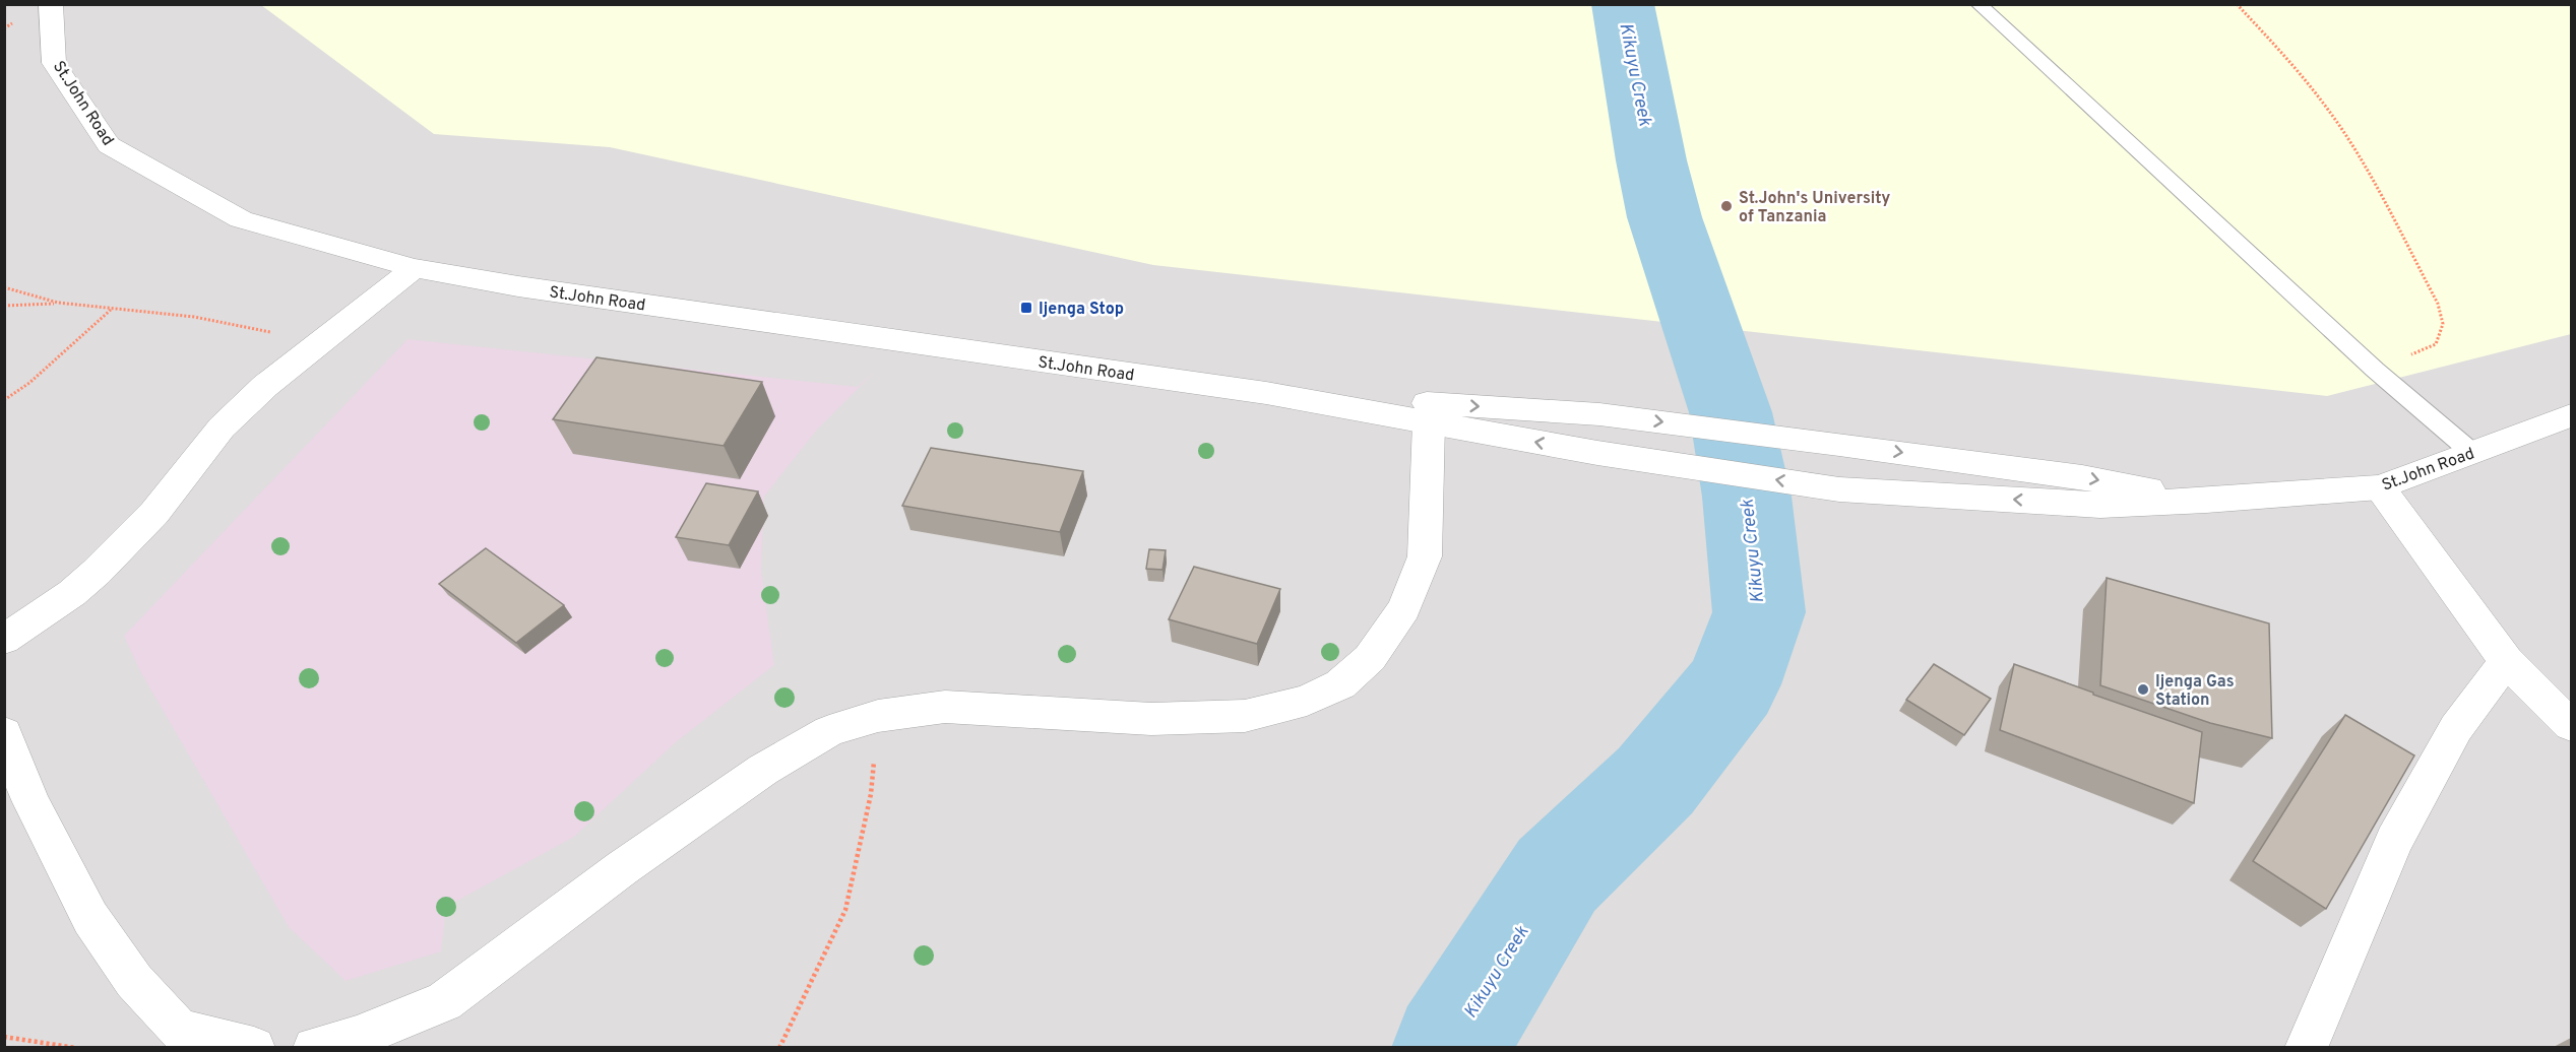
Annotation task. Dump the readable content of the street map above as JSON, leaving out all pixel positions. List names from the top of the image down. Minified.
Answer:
{"streets":{"street":["St.John Road"]},"water":["Kikuyu Creek"],"places":{"other":["St.John's University of Tanzania","Ijenga Gas Station"],"transit":["Ijenga Stop"]}}
